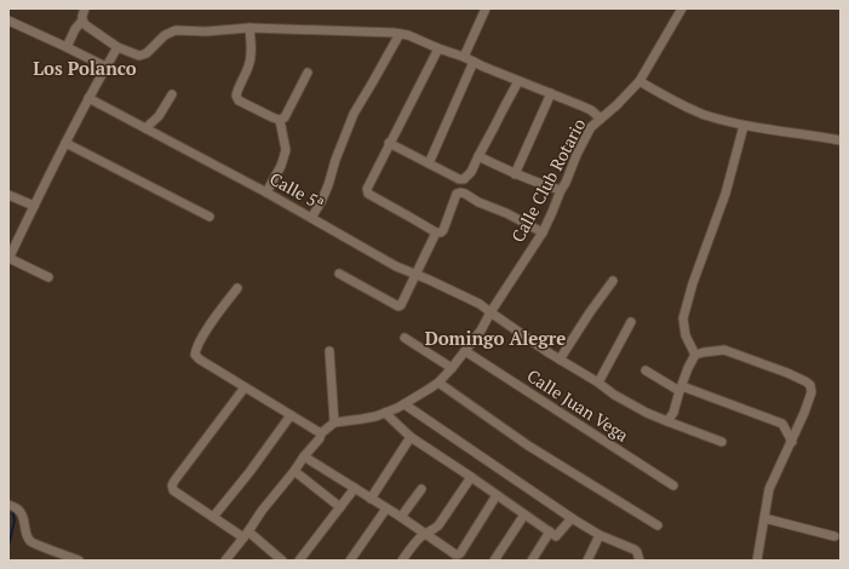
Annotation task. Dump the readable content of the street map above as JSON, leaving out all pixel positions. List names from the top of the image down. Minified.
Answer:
{"streets":{"street":["Calle Club Rotario","Calle 5ª","Calle Juan Vega"]},"crossings":[["Calle Club Rotario","Calle 5ª"],["Calle Club Rotario","Calle Juan Vega"]],"districts":["Los Polanco","Domingo Alegre"]}
